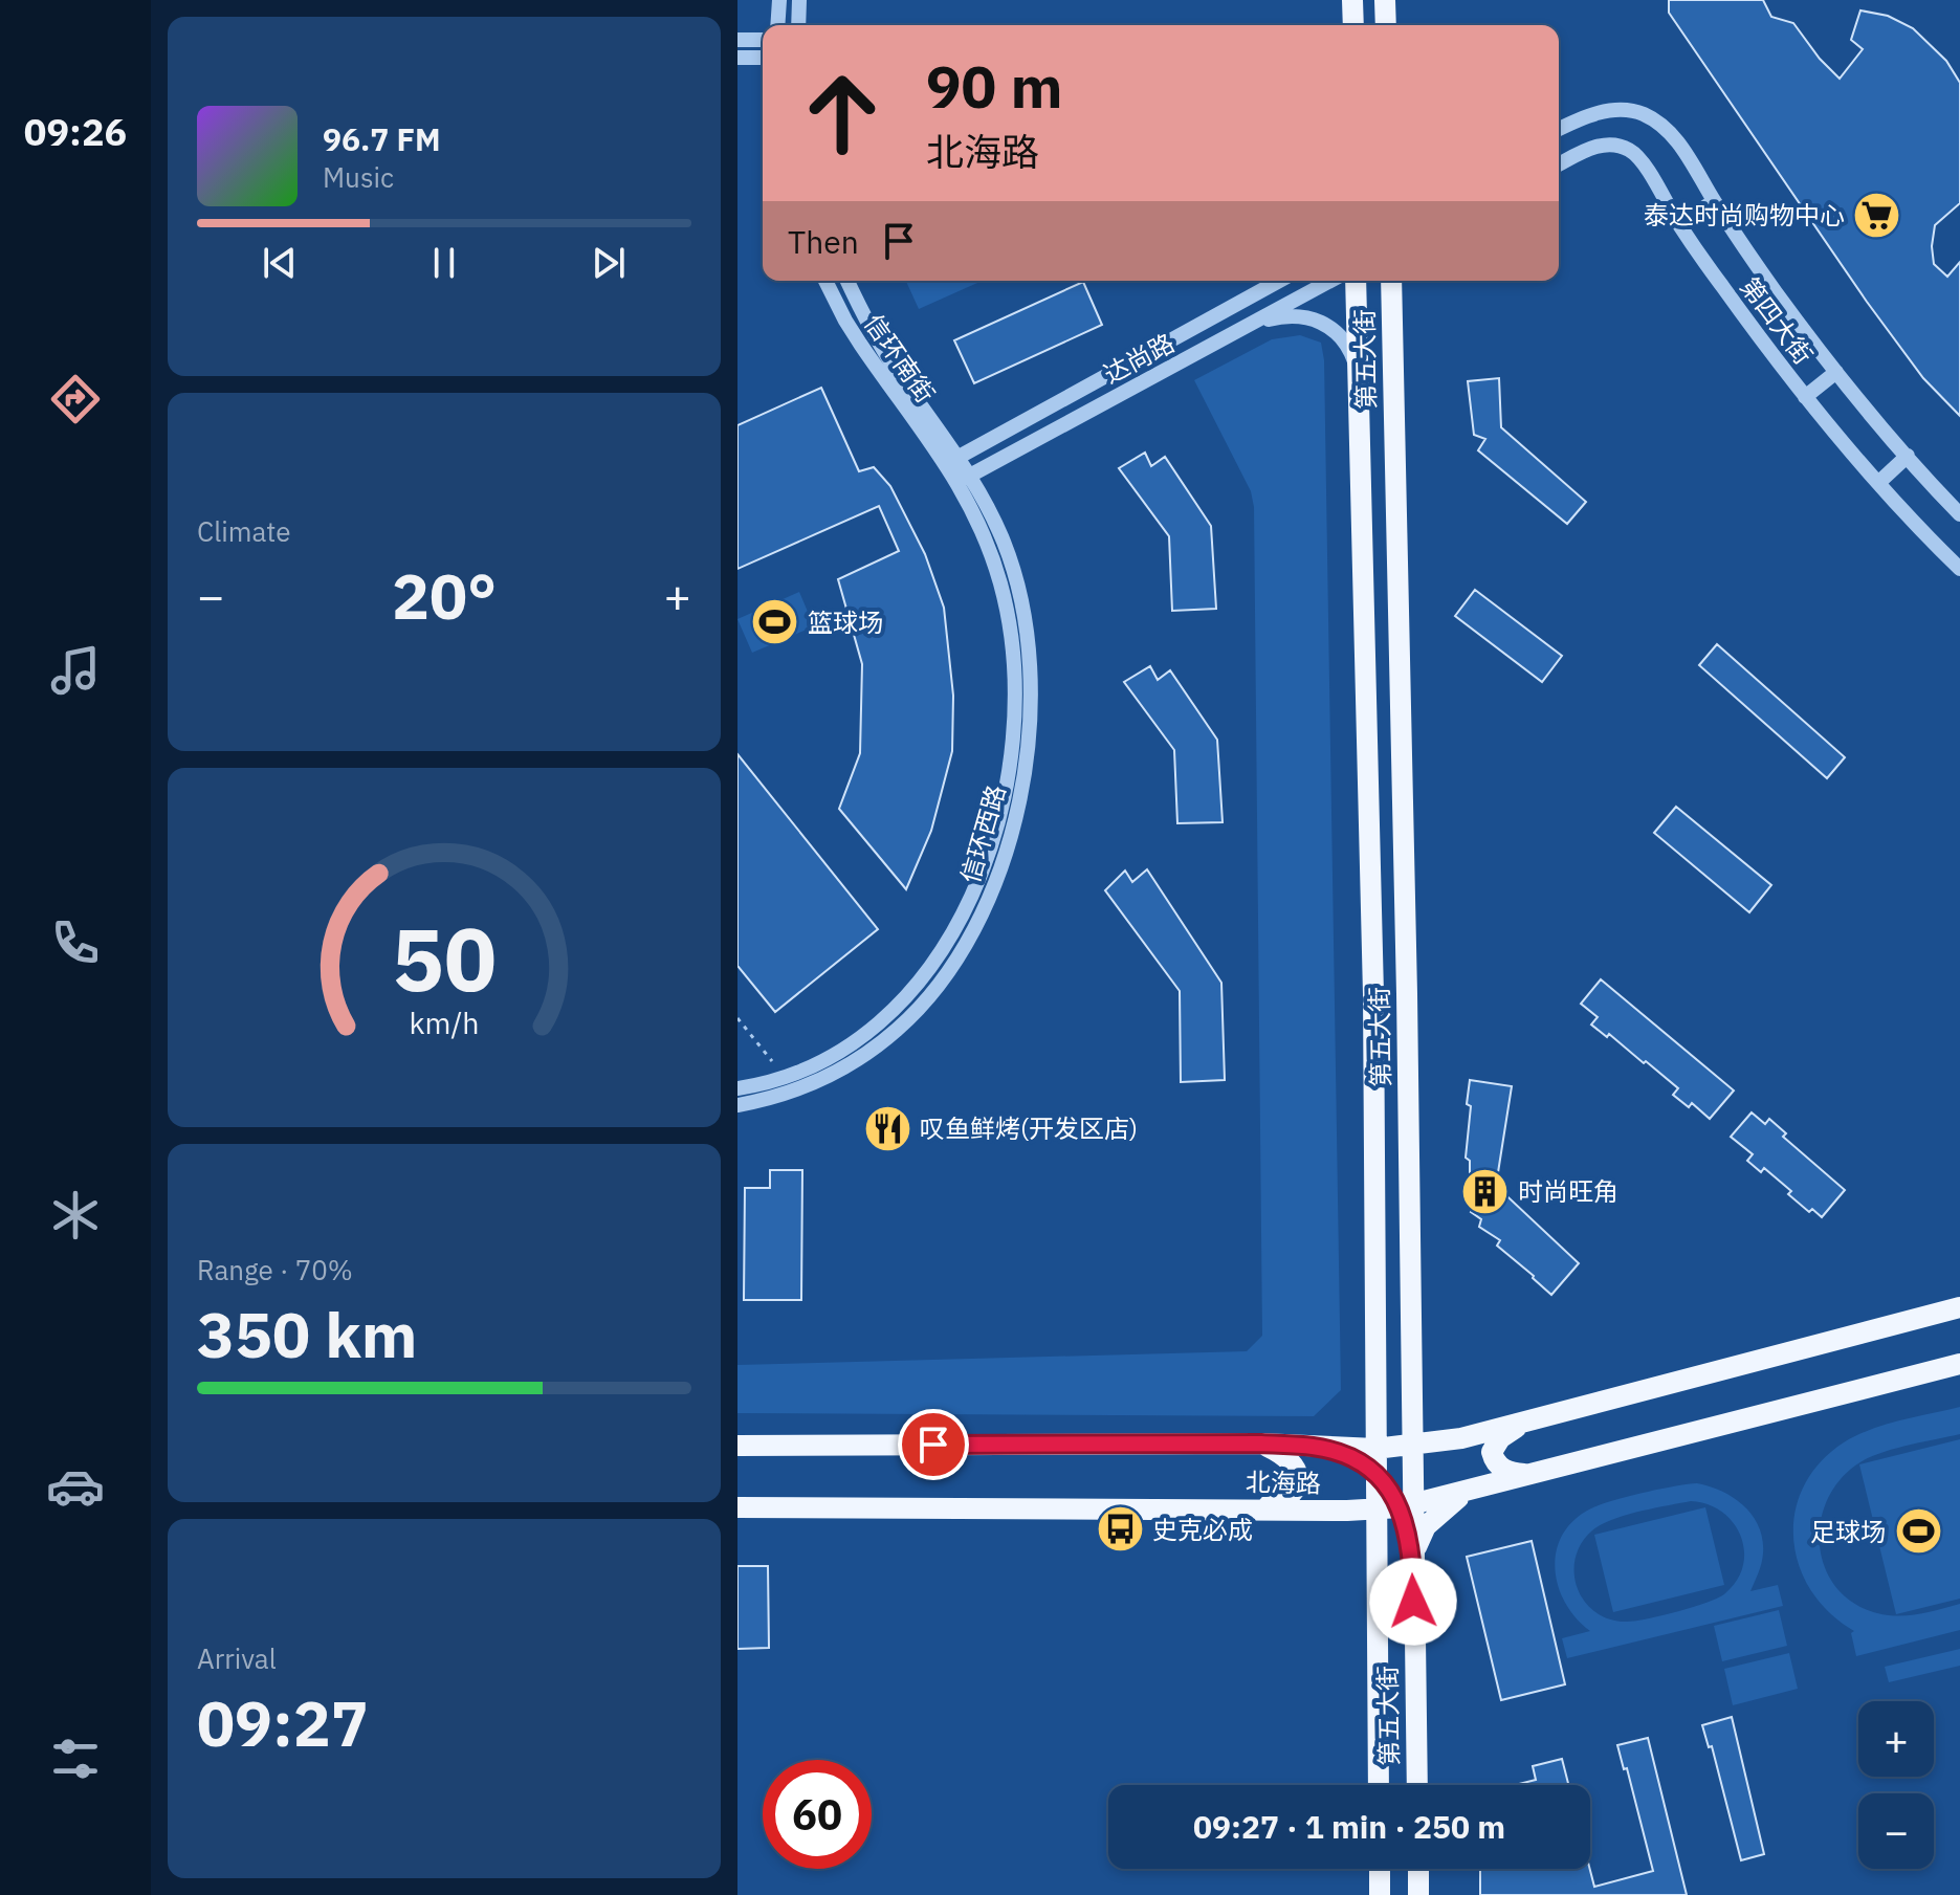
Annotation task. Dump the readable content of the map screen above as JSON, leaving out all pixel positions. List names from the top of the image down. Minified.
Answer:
{"streets":{"main road":["第五大街","北海路"],"street":["第四大街","信环南街","达尚路","信环西路"]},"crossings":[["信环南街","达尚路"],["信环南街","信环西路"],["达尚路","信环西路"],["第五大街","北海路"]],"places":{"supermarket":["泰达时尚购物中心"],"sports":["篮球场","足球场"],"restaurant":["叹鱼鲜烤(开发区店)"],"building":["时尚旺角"],"bus stop":["史克必成"]},"page":{"tabs":"09:26","turn":["90 m","北海路"],"song":["96.7 FM","Music"],"then":"Then","tile":["Climate",["Range · 70%","350 km"],["Arrival","09:27"]],"heat":["−","20°","+"],"map_buttons":["+","−"],"limit":"60","trip":"09:27 · 1 min · 250 m","gauge":["50","km/h"]}}
